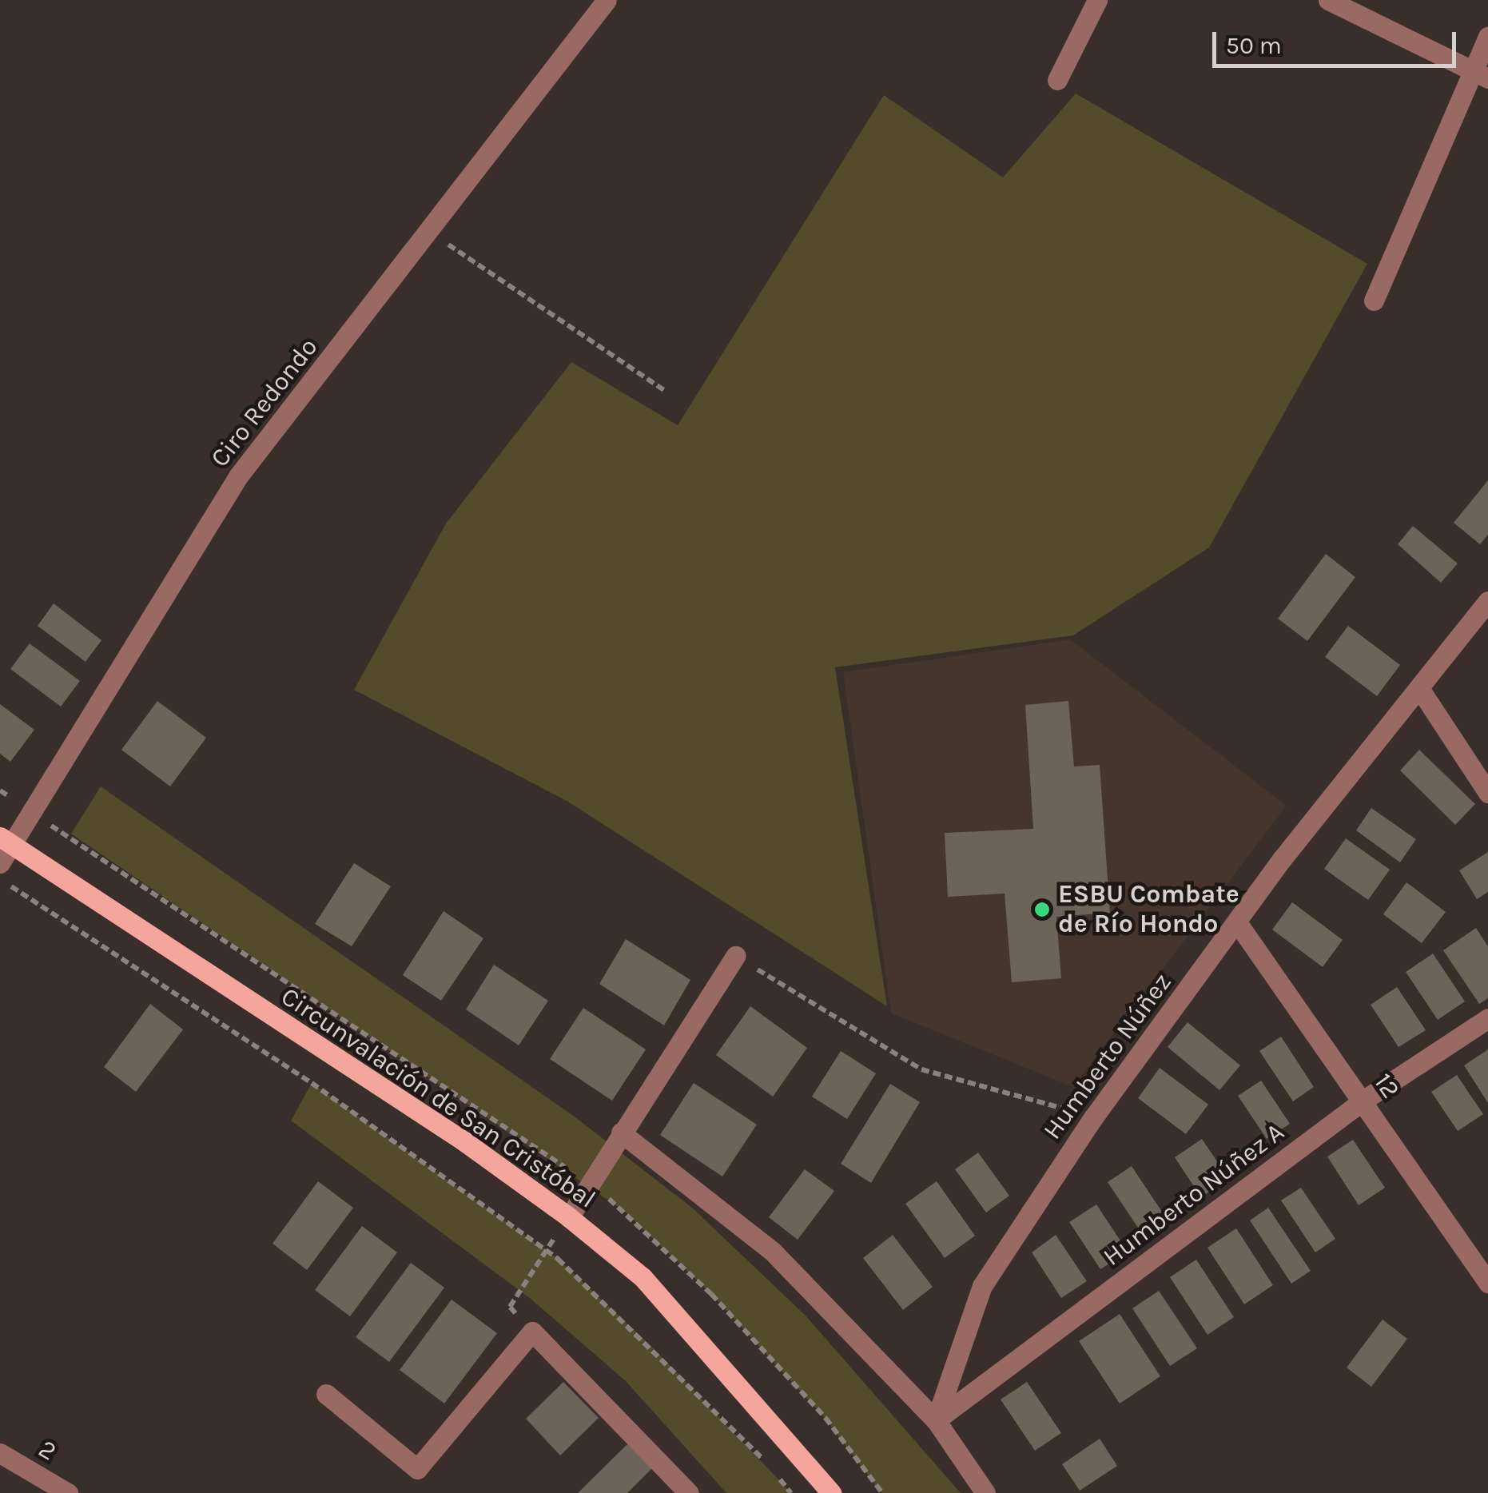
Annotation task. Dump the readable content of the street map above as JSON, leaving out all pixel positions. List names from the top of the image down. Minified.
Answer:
{"streets":{"main road":["Circunvalación de San Cristóbal"],"street":["Ciro Redondo","Humberto Núñez","12","Humberto Núñez A","2"]},"crossings":[["Ciro Redondo","Circunvalación de San Cristóbal"],["Humberto Núñez","12"],["Humberto Núñez","Humberto Núñez A"],["12","Humberto Núñez A"]],"places":["ESBU Combate de Río Hondo"],"scale_bar":"50 m"}
